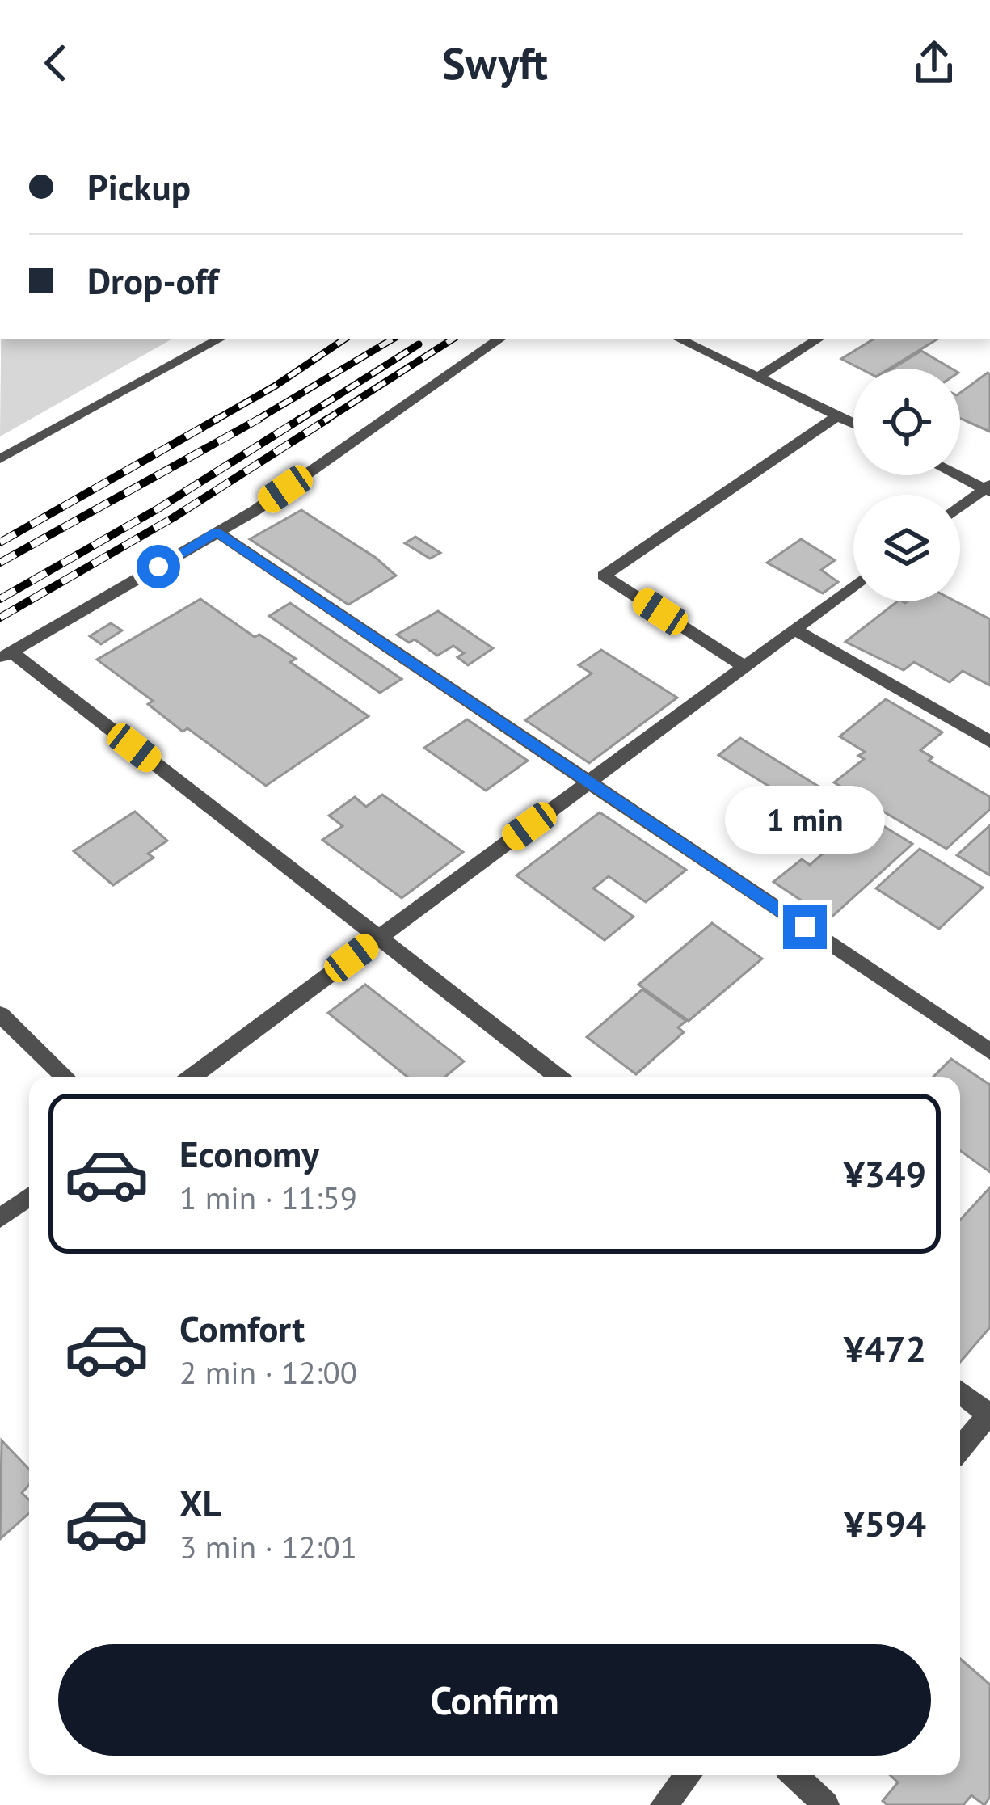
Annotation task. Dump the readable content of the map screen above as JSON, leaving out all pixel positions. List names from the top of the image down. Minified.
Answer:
{"page":{"header":"Swyft","banner":["Pickup","Drop-off"],"bubble":"1 min","list":[{"name":"Economy","note":"1 min · 11:59","value":"¥349"},{"name":"Comfort","note":"2 min · 12:00","value":"¥472"},{"name":"XL","note":"3 min · 12:01","value":"¥594"}],"buttons":"Confirm"}}
